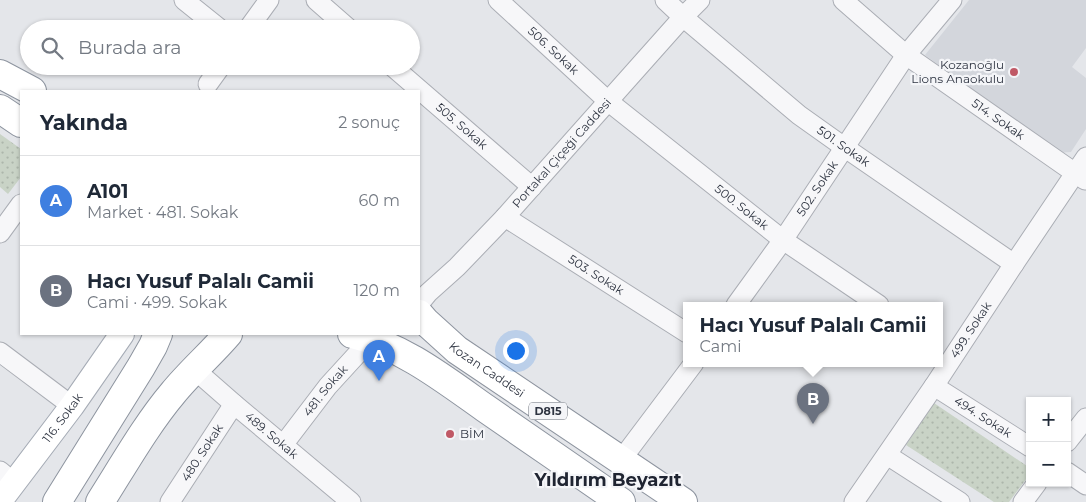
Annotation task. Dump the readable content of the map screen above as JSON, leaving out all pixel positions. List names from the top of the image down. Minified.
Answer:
{"streets":{"highway":["Kozan Caddesi","D815"],"main road":["116. Sokak"],"street":["506. Sokak","514. Sokak","505. Sokak","501. Sokak","Portakal Çiçeği Caddesi","502. Sokak","500. Sokak","503. Sokak","499. Sokak","481. Sokak","494. Sokak","489. Sokak","480. Sokak"]},"crossings":[["506. Sokak","Portakal Çiçeği Caddesi"],["506. Sokak","500. Sokak"],["514. Sokak","502. Sokak"],["514. Sokak","499. Sokak"],["505. Sokak","Portakal Çiçeği Caddesi"],["501. Sokak","Portakal Çiçeği Caddesi"],["501. Sokak","502. Sokak"],["501. Sokak","499. Sokak"],["Portakal Çiçeği Caddesi","500. Sokak"],["Portakal Çiçeği Caddesi","503. Sokak"],["502. Sokak","500. Sokak"],["499. Sokak","494. Sokak"],["481. Sokak","D815"],["481. Sokak","489. Sokak"],["489. Sokak","480. Sokak"]],"districts":["Yıldırım Beyazıt"],"places":["Kozanoğlu Lions Anaokulu","BİM"],"page":{"search":"Burada ara","heading":["Yakında","2 sonuç"],"list":[{"mark":"A","name":"A101","note":"Market · 481. Sokak","value":"60 m"},{"mark":"B","name":"Hacı Yusuf Palalı Camii","note":"Cami · 499. Sokak","value":"120 m"}],"popup":["Hacı Yusuf Palalı Camii","Cami"],"pins":["A","B"],"map_buttons":["+","−"]}}
